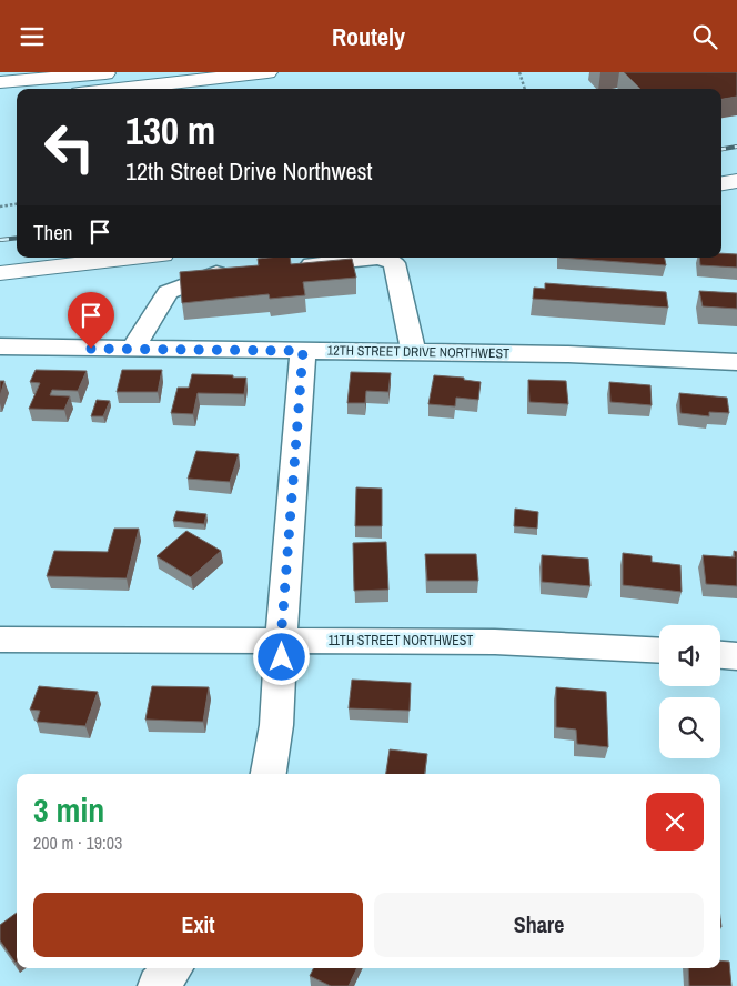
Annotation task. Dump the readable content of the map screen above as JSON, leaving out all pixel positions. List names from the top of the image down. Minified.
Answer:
{"streets":{"street":["12TH STREET DRIVE NORTHWEST","11TH STREET NORTHWEST"]},"page":{"header":"Routely","turn":["130 m","12th Street Drive Northwest"],"then":"Then","heading":["3 min","200 m · 19:03"],"buttons":["Exit","Share"]}}
